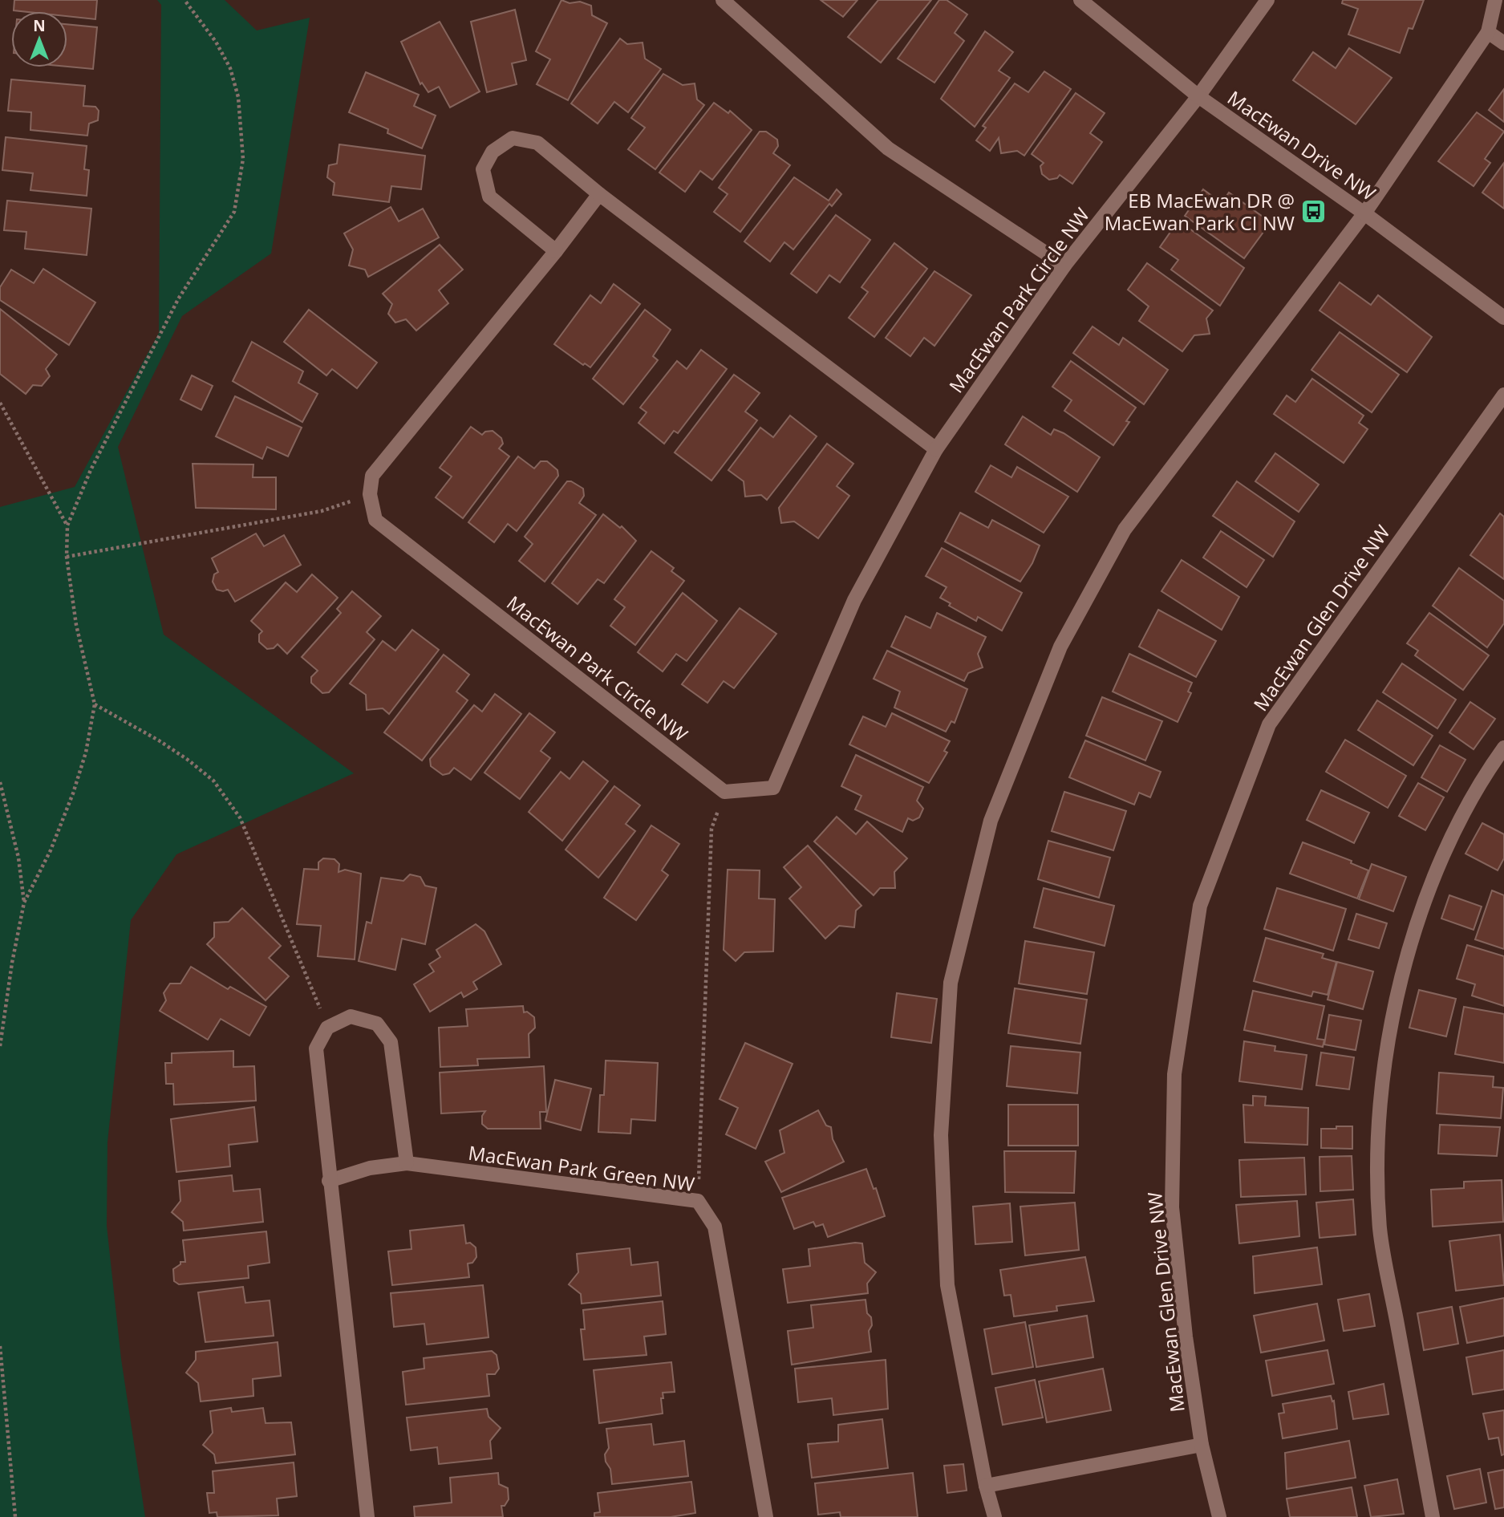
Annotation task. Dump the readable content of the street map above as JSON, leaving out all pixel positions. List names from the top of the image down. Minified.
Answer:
{"streets":{"street":["MacEwan Drive NW","MacEwan Park Circle NW","MacEwan Glen Drive NW","MacEwan Park Green NW"]},"crossings":[["MacEwan Drive NW","MacEwan Park Circle NW"]],"places":{"bus stop":["EB MacEwan DR @ MacEwan Park CI NW"]},"north":"top"}
